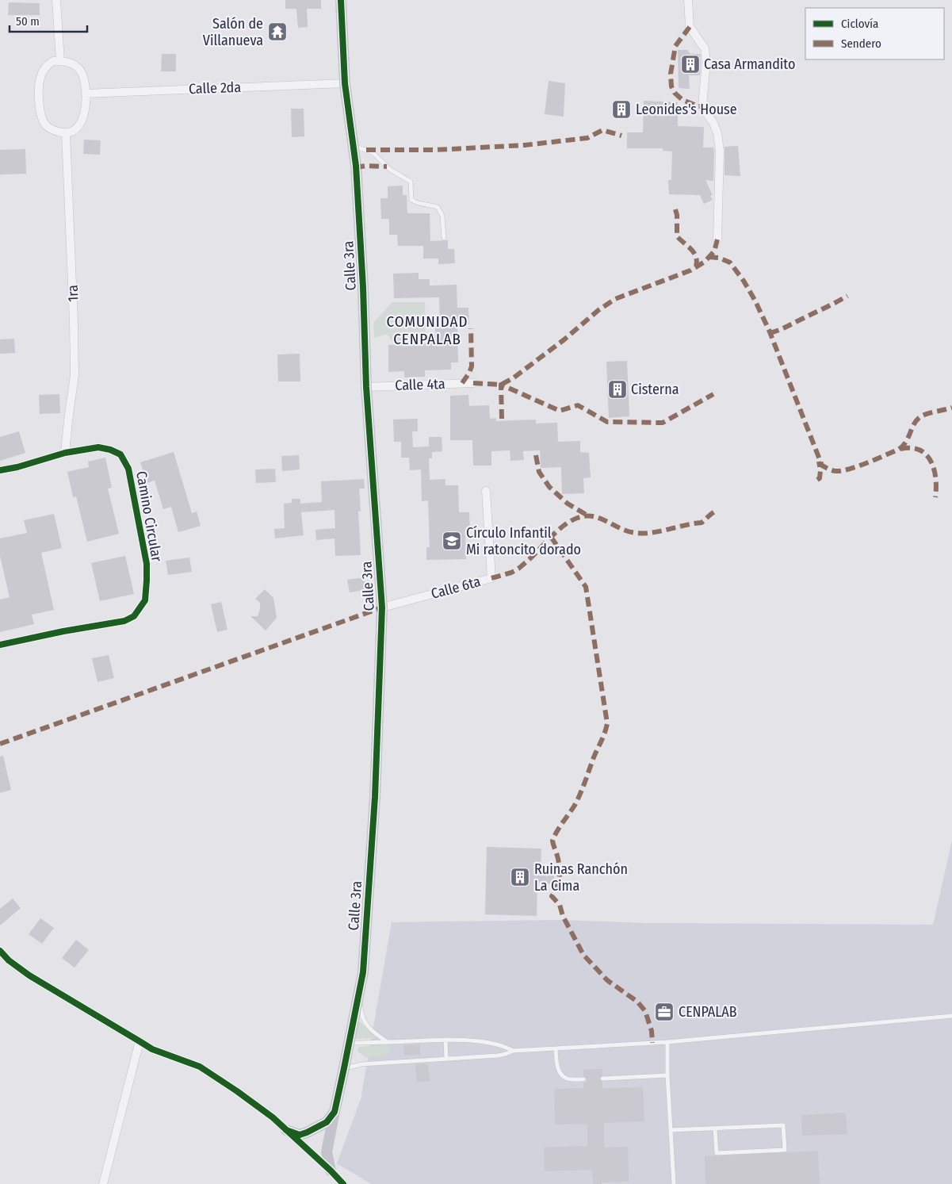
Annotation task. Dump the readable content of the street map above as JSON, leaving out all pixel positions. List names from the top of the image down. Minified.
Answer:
{"streets":{"street":["Calle 2da","Calle 3ra","1ra","Calle 4ta","Camino Circular","Calle 6ta"]},"crossings":[["Calle 2da","Calle 3ra"],["Calle 2da","1ra"],["Calle 3ra","Calle 4ta"],["Calle 3ra","Calle 6ta"],["1ra","Camino Circular"]],"districts":["COMUNIDAD CENPALAB"],"places":{"temple":["Salón de Villanueva"],"building":["Casa Armandito","Leonides's House","Cisterna","Ruinas Ranchón La Cima"],"school or university":["Círculo Infantil Mi ratoncito dorado"],"office":["CENPALAB"]},"legend":["Ciclovía","Sendero"],"scale_bar":"50 m"}
